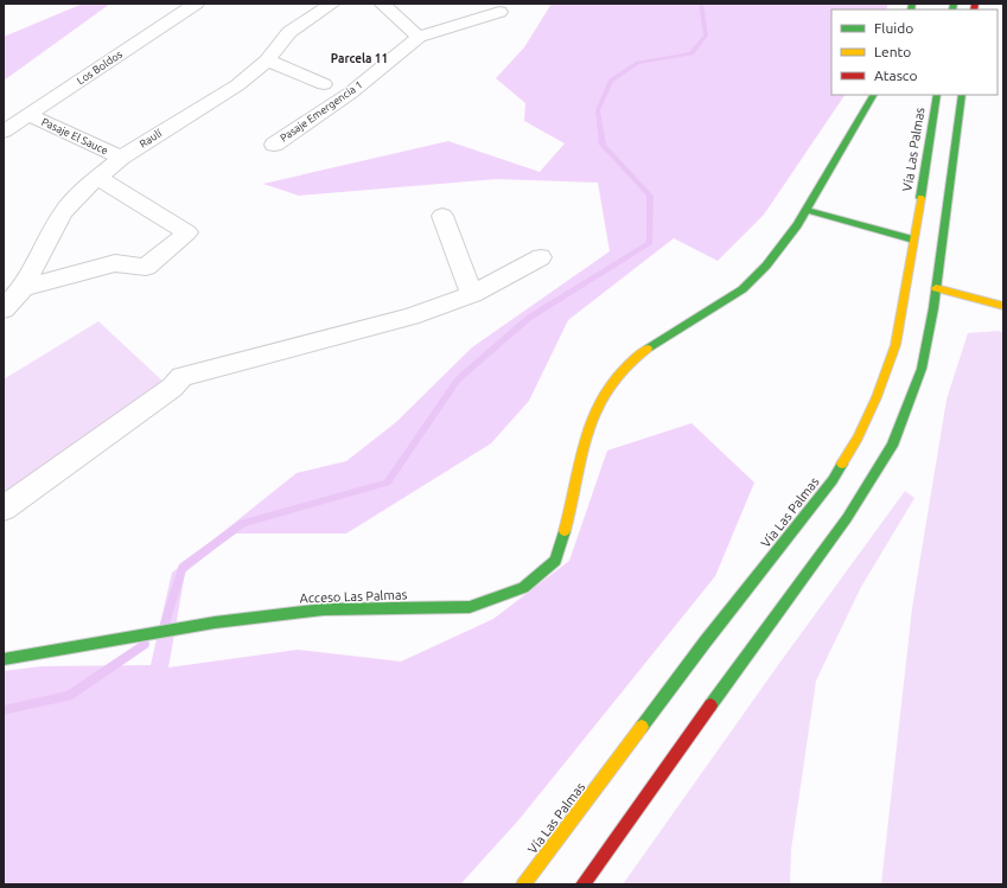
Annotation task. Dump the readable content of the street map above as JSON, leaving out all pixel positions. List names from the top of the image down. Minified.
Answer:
{"streets":{"main road":["Vía Las Palmas","Acceso Las Palmas"],"street":["Los Boldos","Pasaje Emergencia 1","Pasaje El Sauce","Raulí"]},"crossings":[["Los Boldos","Pasaje El Sauce"],["Pasaje El Sauce","Raulí"]],"districts":["Parcela 11"],"legend":["Fluido","Lento","Atasco"]}
